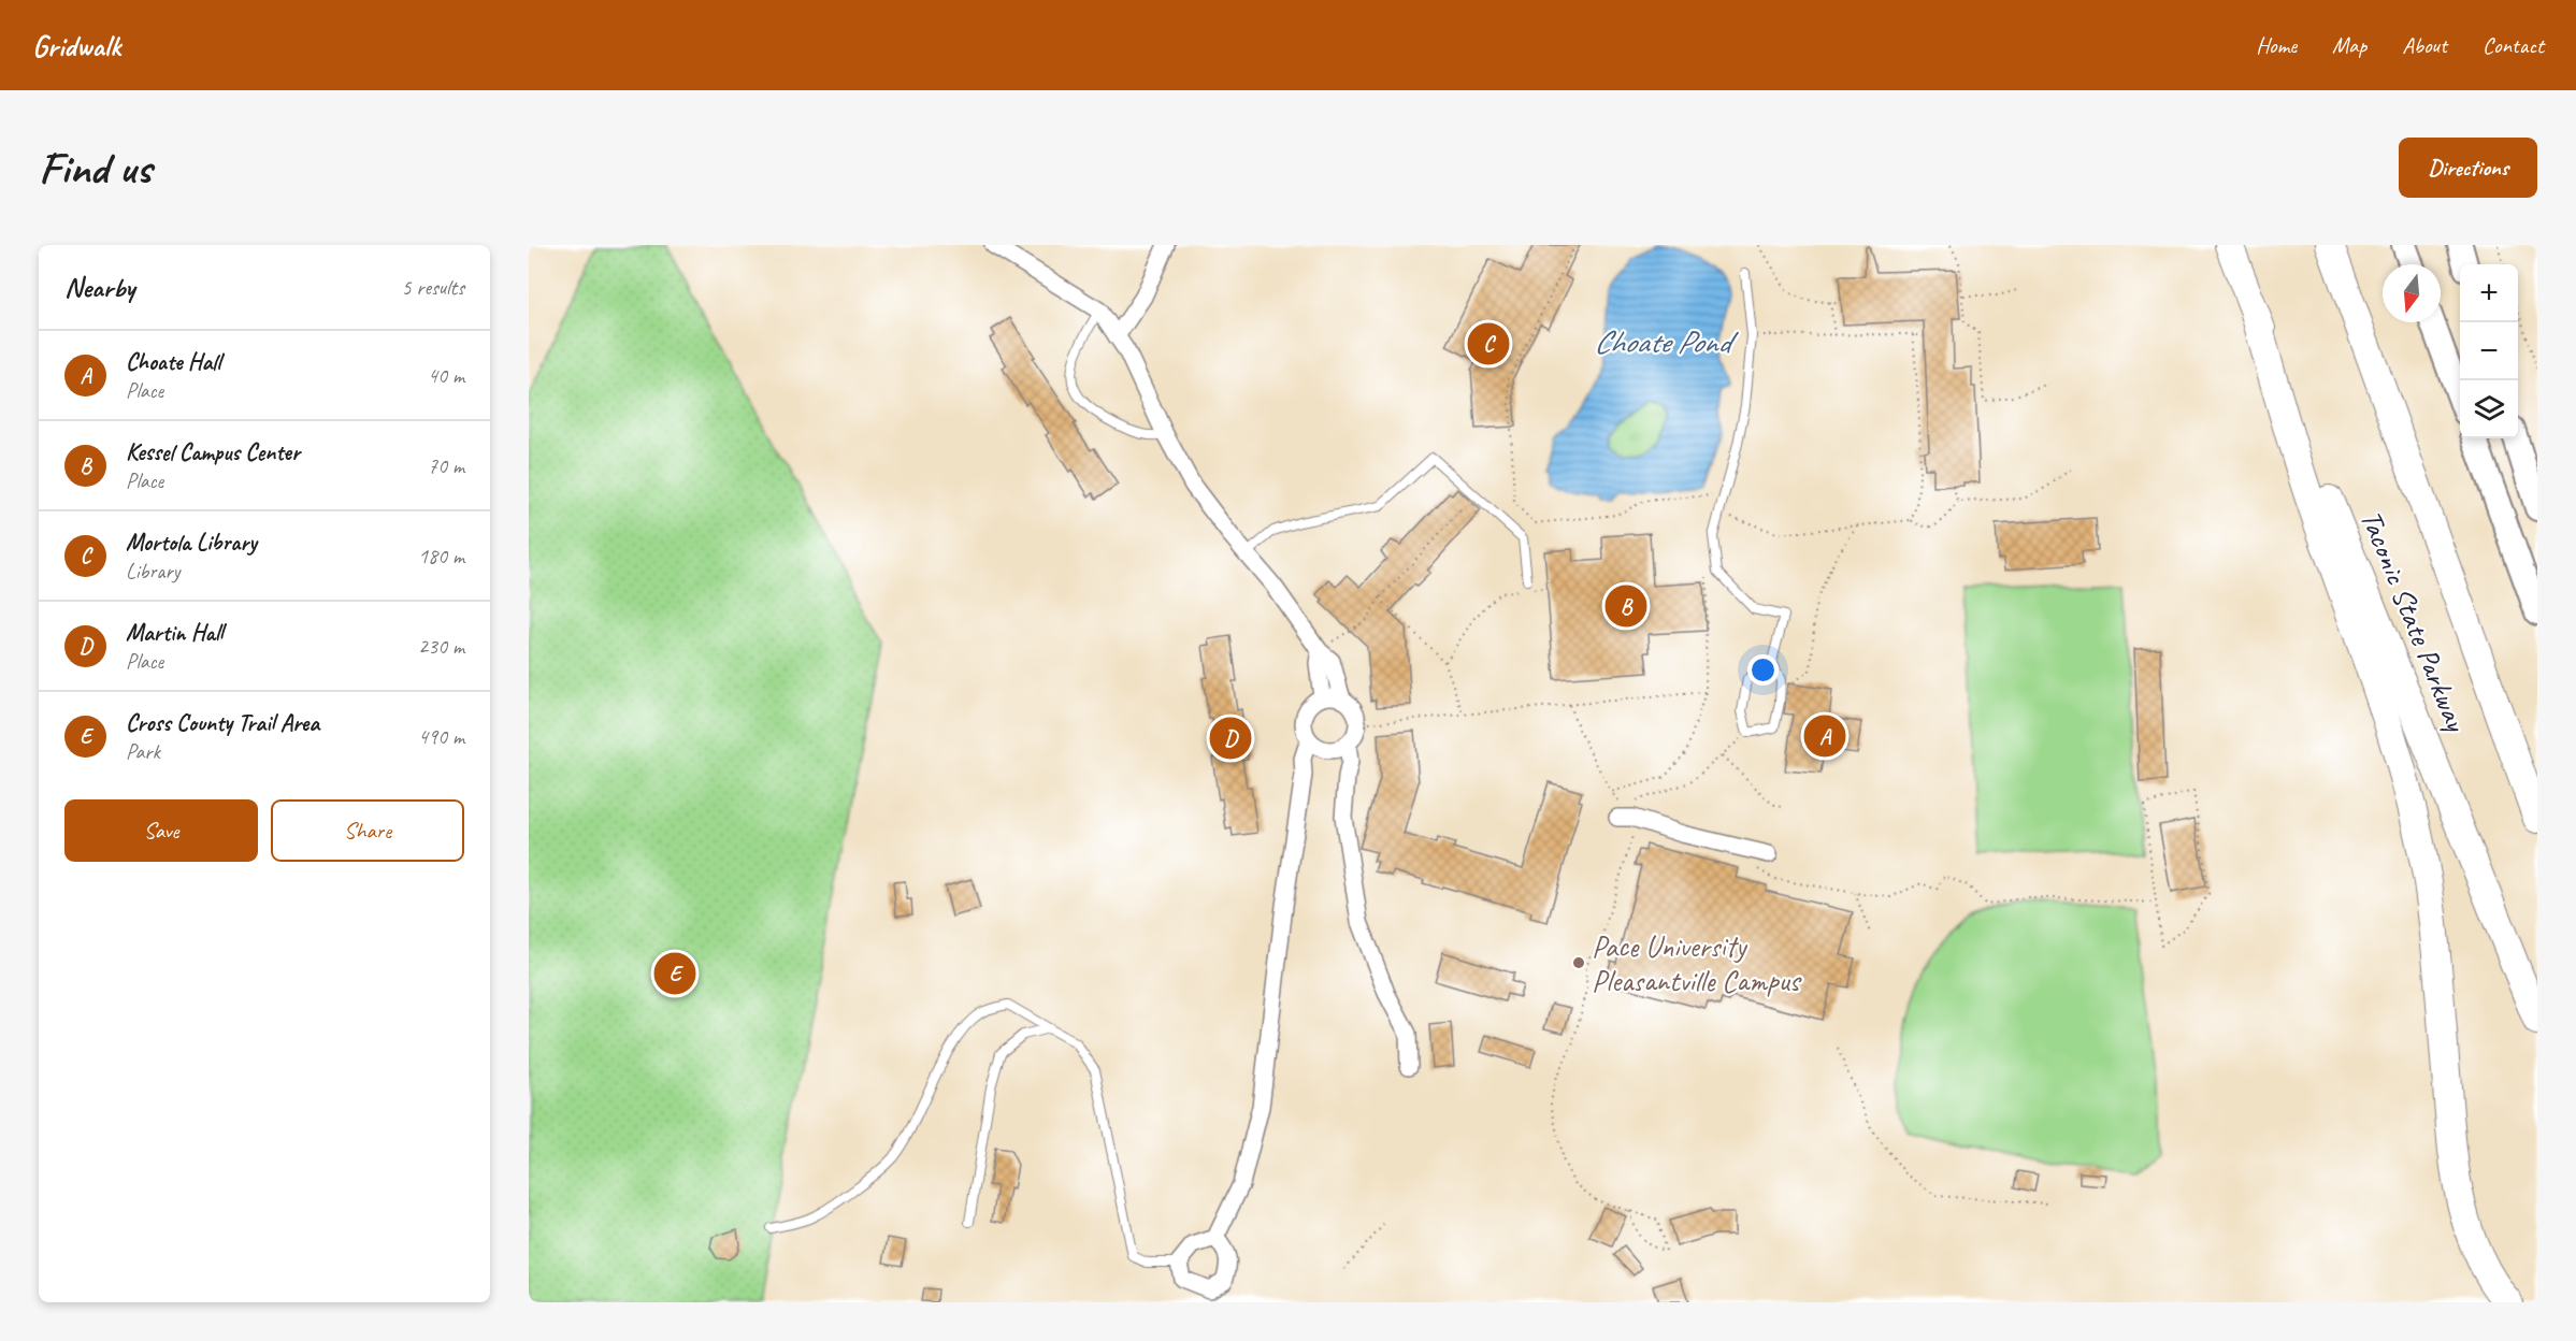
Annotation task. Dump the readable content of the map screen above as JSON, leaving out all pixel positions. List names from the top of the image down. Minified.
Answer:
{"streets":{"highway":["Taconic State Parkway"]},"water":["Choate Pond"],"places":["Pace University Pleasantville Campus"],"north":"bottom","page":{"header":"Gridwalk","nav":["Home","Map","About","Contact"],"buttons":["Directions",["Save","Share"]],"title":"Find us","heading":["Nearby","5 results"],"map_buttons":["+","−"],"pins":["C","B","A","D","E"],"list":[{"mark":"A","name":"Choate Hall","note":"Place","value":"40 m"},{"mark":"B","name":"Kessel Campus Center","note":"Place","value":"70 m"},{"mark":"C","name":"Mortola Library","note":"Library","value":"180 m"},{"mark":"D","name":"Martin Hall","note":"Place","value":"230 m"},{"mark":"E","name":"Cross County Trail Area","note":"Park","value":"490 m"}]}}
